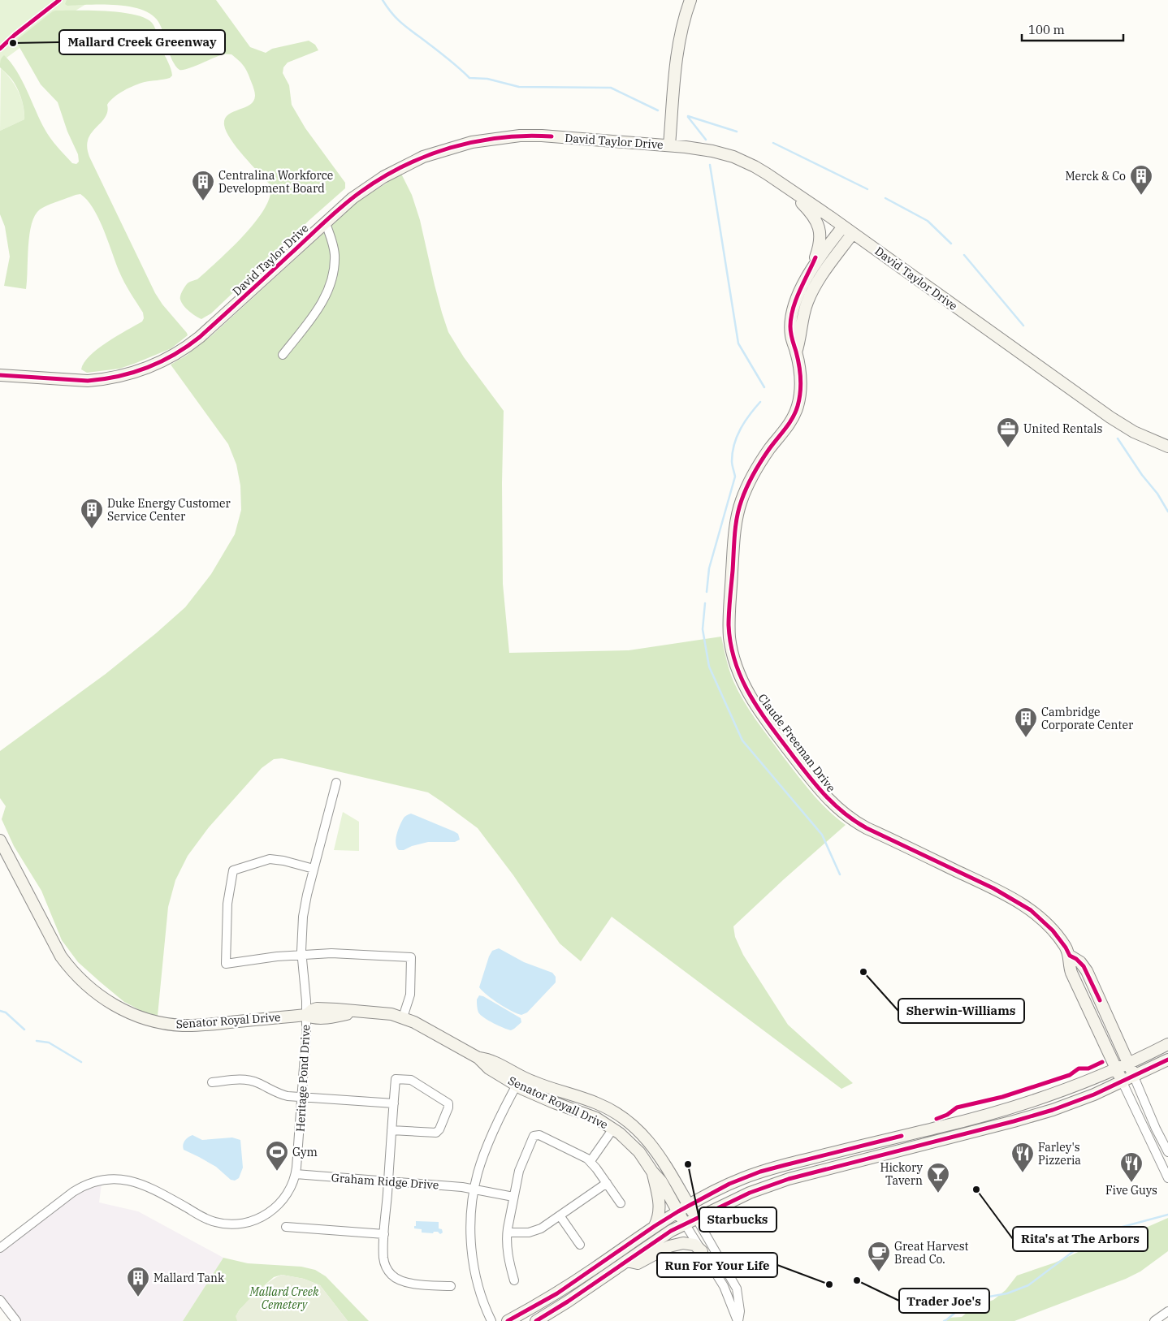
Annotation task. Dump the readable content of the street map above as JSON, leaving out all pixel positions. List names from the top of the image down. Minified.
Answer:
{"streets":{"street":["David Taylor Drive","Claude Freeman Drive","Senator Royal Drive","Heritage Pond Drive","Senator Royall Drive","Graham Ridge Drive"]},"crossings":[["David Taylor Drive","Claude Freeman Drive"],["Senator Royal Drive","Heritage Pond Drive"],["Senator Royal Drive","Senator Royall Drive"],["Heritage Pond Drive","Graham Ridge Drive"]],"parks":["Mallard Creek Cemetery"],"places":{"other":["Mallard Creek Greenway","Sherwin-Williams","Starbucks","Rita's at The Arbors","Trader Joe's","Run For Your Life"],"building":["Merck & Co","Centralina Workforce Development Board","Duke Energy Customer Service Center","Cambridge Corporate Center","Mallard Tank"],"office":["United Rentals"],"sports":["Gym"],"restaurant":["Farley's Pizzeria","Five Guys"],"bar":["Hickory Tavern"],"cafe":["Great Harvest Bread Co."]},"scale_bar":"100 m"}
